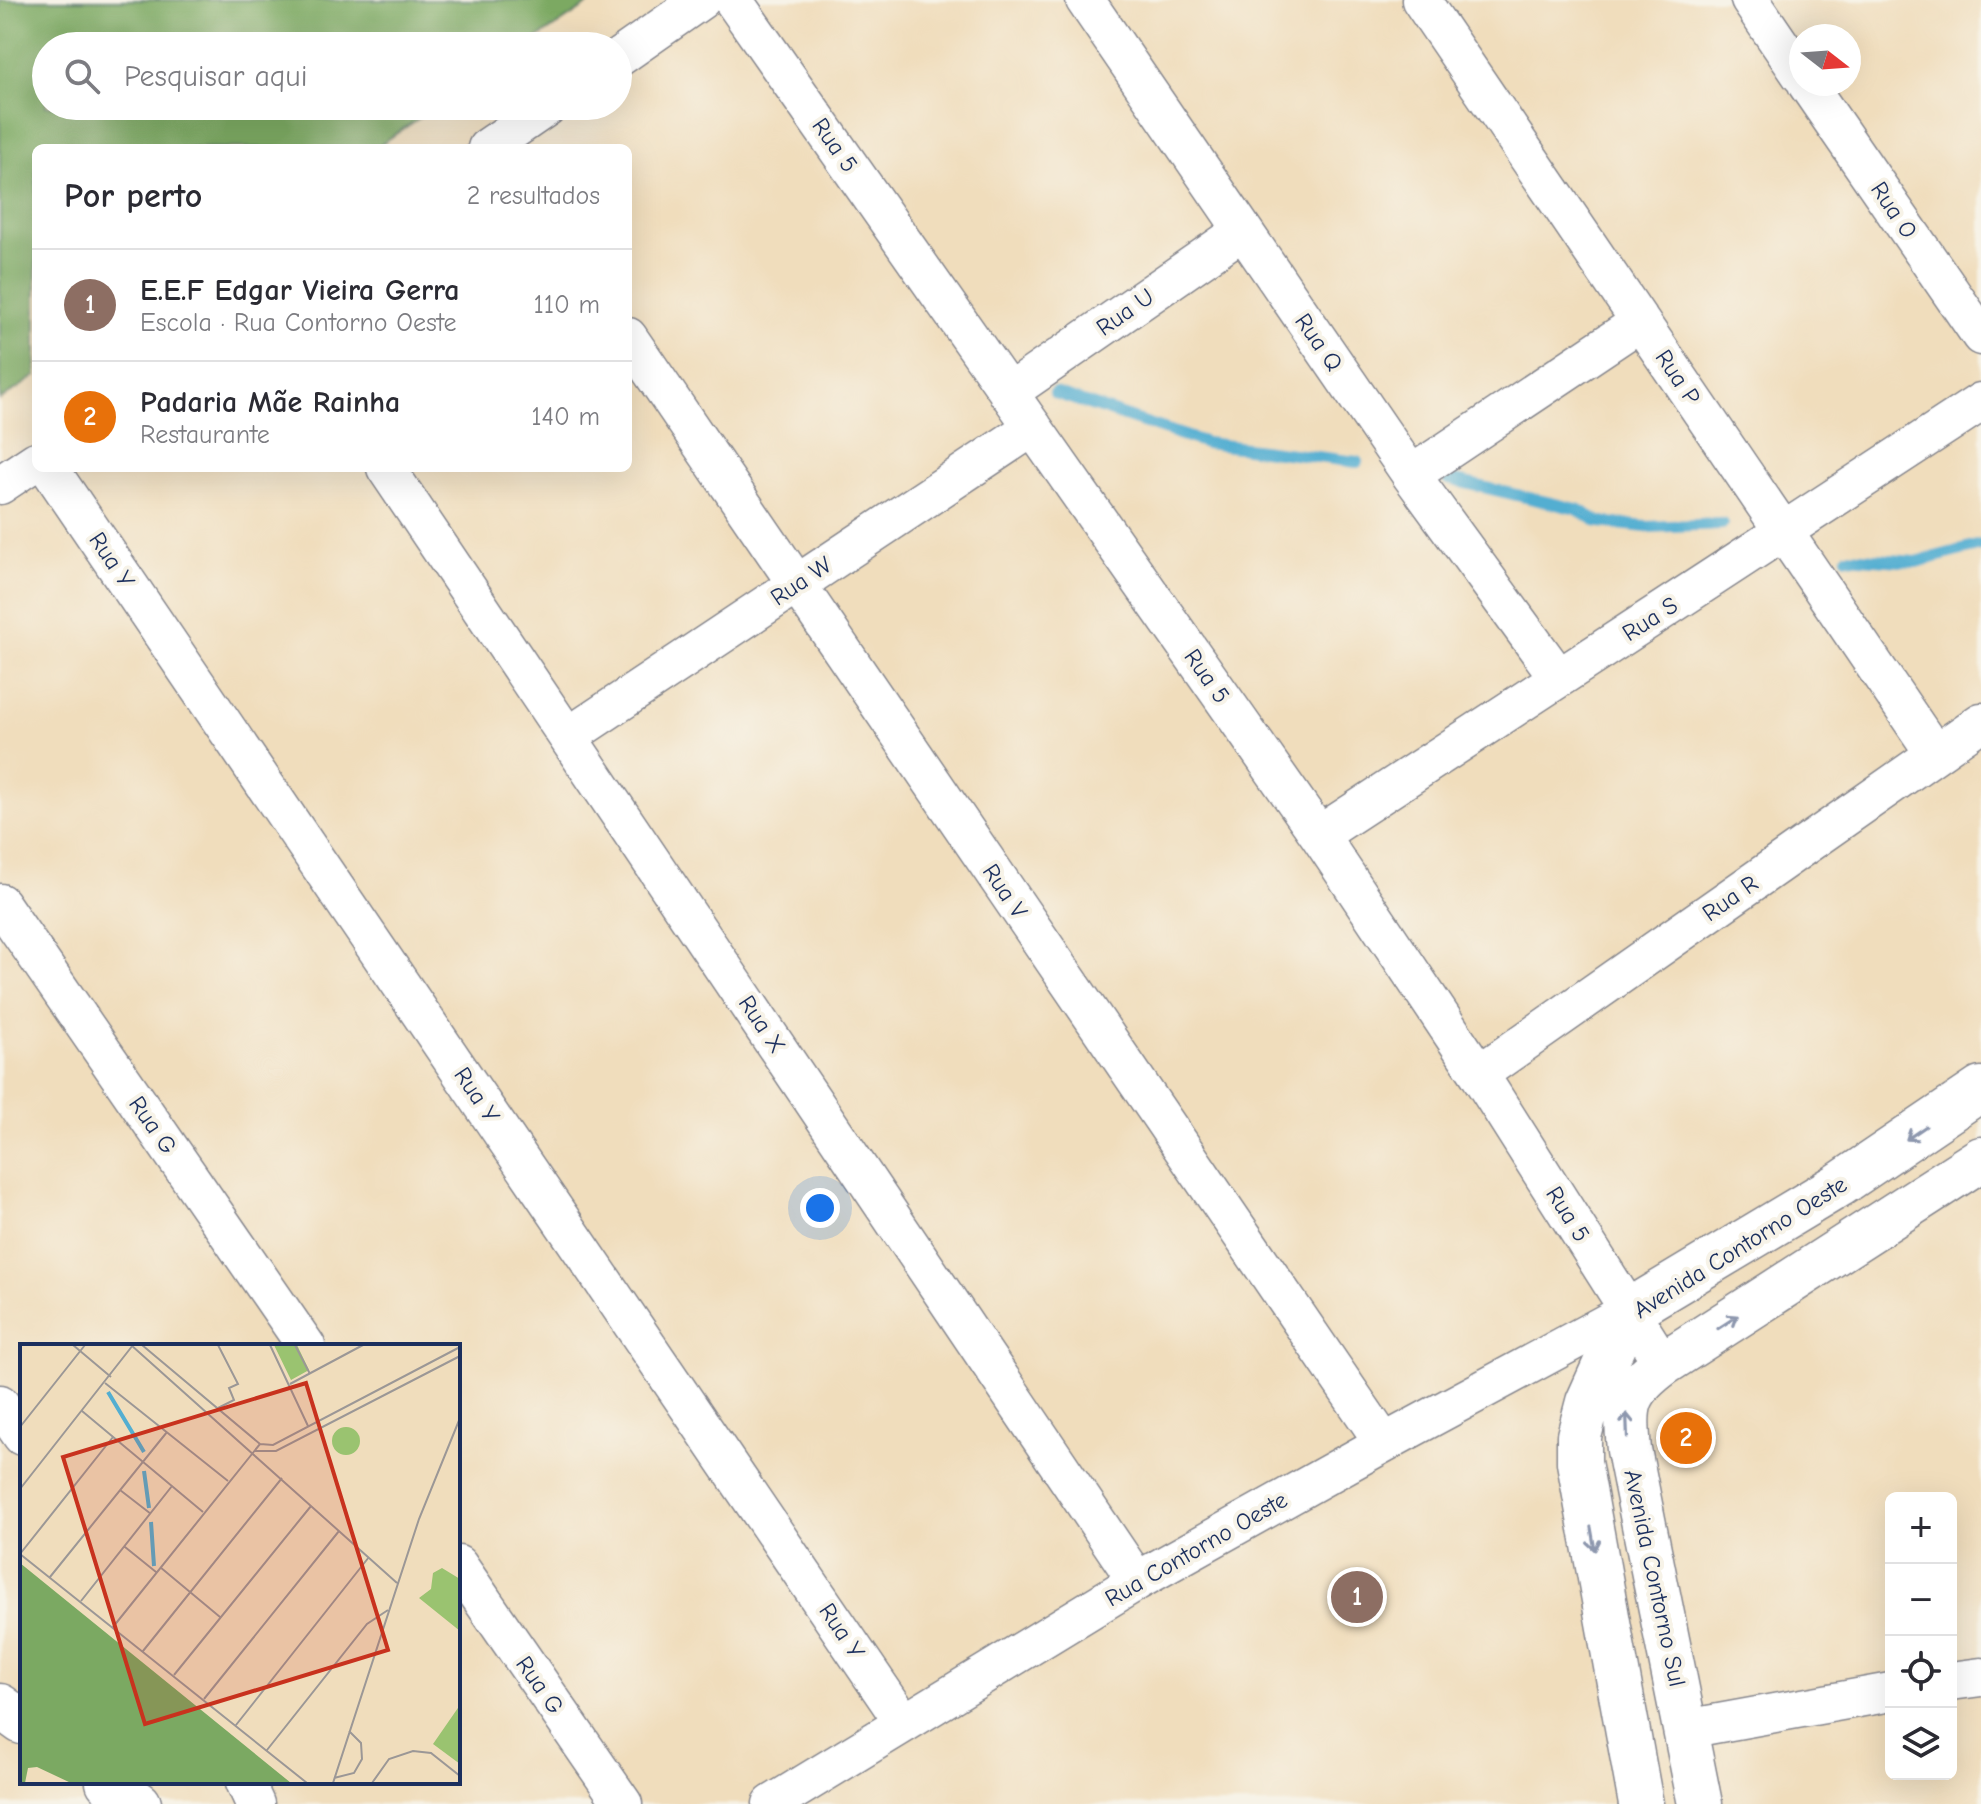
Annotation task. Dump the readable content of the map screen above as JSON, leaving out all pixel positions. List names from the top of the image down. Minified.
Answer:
{"streets":{"street":["Rua 5","Rua O","Rua U","Rua Q","Rua P","Rua Y","Rua W","Rua S","Rua V","Rua R","Rua X","Rua G","Avenida Contorno Oeste","Rua Contorno Oeste","Avenida Contorno Sul"]},"crossings":[["Rua 5","Rua U"],["Rua 5","Rua W"],["Rua 5","Rua S"],["Rua 5","Rua R"],["Rua 5","Avenida Contorno Oeste"],["Rua 5","Rua Contorno Oeste"],["Rua 5","Avenida Contorno Sul"],["Rua U","Rua Q"],["Rua Q","Rua S"],["Rua P","Rua S"],["Rua P","Rua R"],["Rua Y","Rua Contorno Oeste"],["Rua W","Rua V"],["Rua W","Rua X"],["Rua V","Rua Contorno Oeste"],["Rua X","Rua Contorno Oeste"],["Avenida Contorno Oeste","Rua Contorno Oeste"],["Avenida Contorno Oeste","Avenida Contorno Sul"]],"north":"right","page":{"search":"Pesquisar aqui","heading":["Por perto","2 resultados"],"list":[{"mark":"1","name":"E.E.F Edgar Vieira Gerra","note":"Escola · Rua Contorno Oeste","value":"110 m"},{"mark":"2","name":"Padaria Mãe Rainha","note":"Restaurante","value":"140 m"}],"pins":["2","1"],"map_buttons":["+","−"]}}
